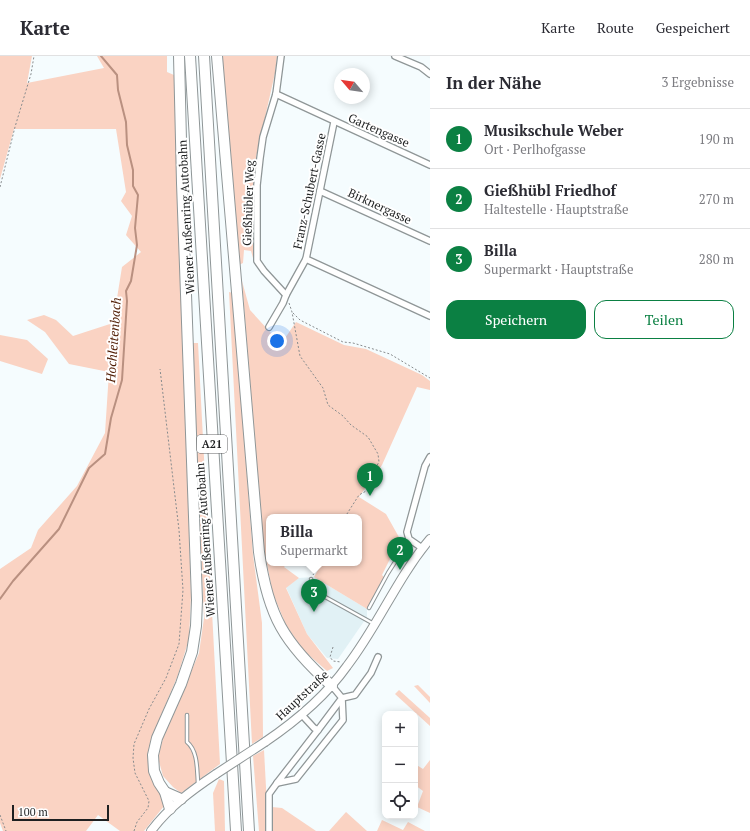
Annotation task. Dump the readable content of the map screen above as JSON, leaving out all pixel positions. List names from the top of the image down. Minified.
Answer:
{"streets":{"highway":["Wiener Außenring Autobahn","A21"],"main road":["Hauptstraße"],"street":["Gartengasse","Franz-Schubert-Gasse","Gießhübler Weg","Birknergasse"]},"crossings":[["Gartengasse","Franz-Schubert-Gasse"],["Gartengasse","Gießhübler Weg"],["Franz-Schubert-Gasse","Gießhübler Weg"],["Franz-Schubert-Gasse","Birknergasse"]],"water":["Hochleitenbach"],"scale_bar":"100 m","north":"top left","page":{"header":"Karte","nav":["Karte","Route","Gespeichert"],"heading":["In der Nähe","3 Ergebnisse"],"list":[{"mark":"1","name":"Musikschule Weber","note":"Ort · Perlhofgasse","value":"190 m"},{"mark":"2","name":"Gießhübl Friedhof","note":"Haltestelle · Hauptstraße","value":"270 m"},{"mark":"3","name":"Billa","note":"Supermarkt · Hauptstraße","value":"280 m"}],"buttons":["Speichern","Teilen"],"pins":["1","2","3"],"popup":["Billa","Supermarkt"],"map_buttons":["+","−"],"scale":"100 m"}}
